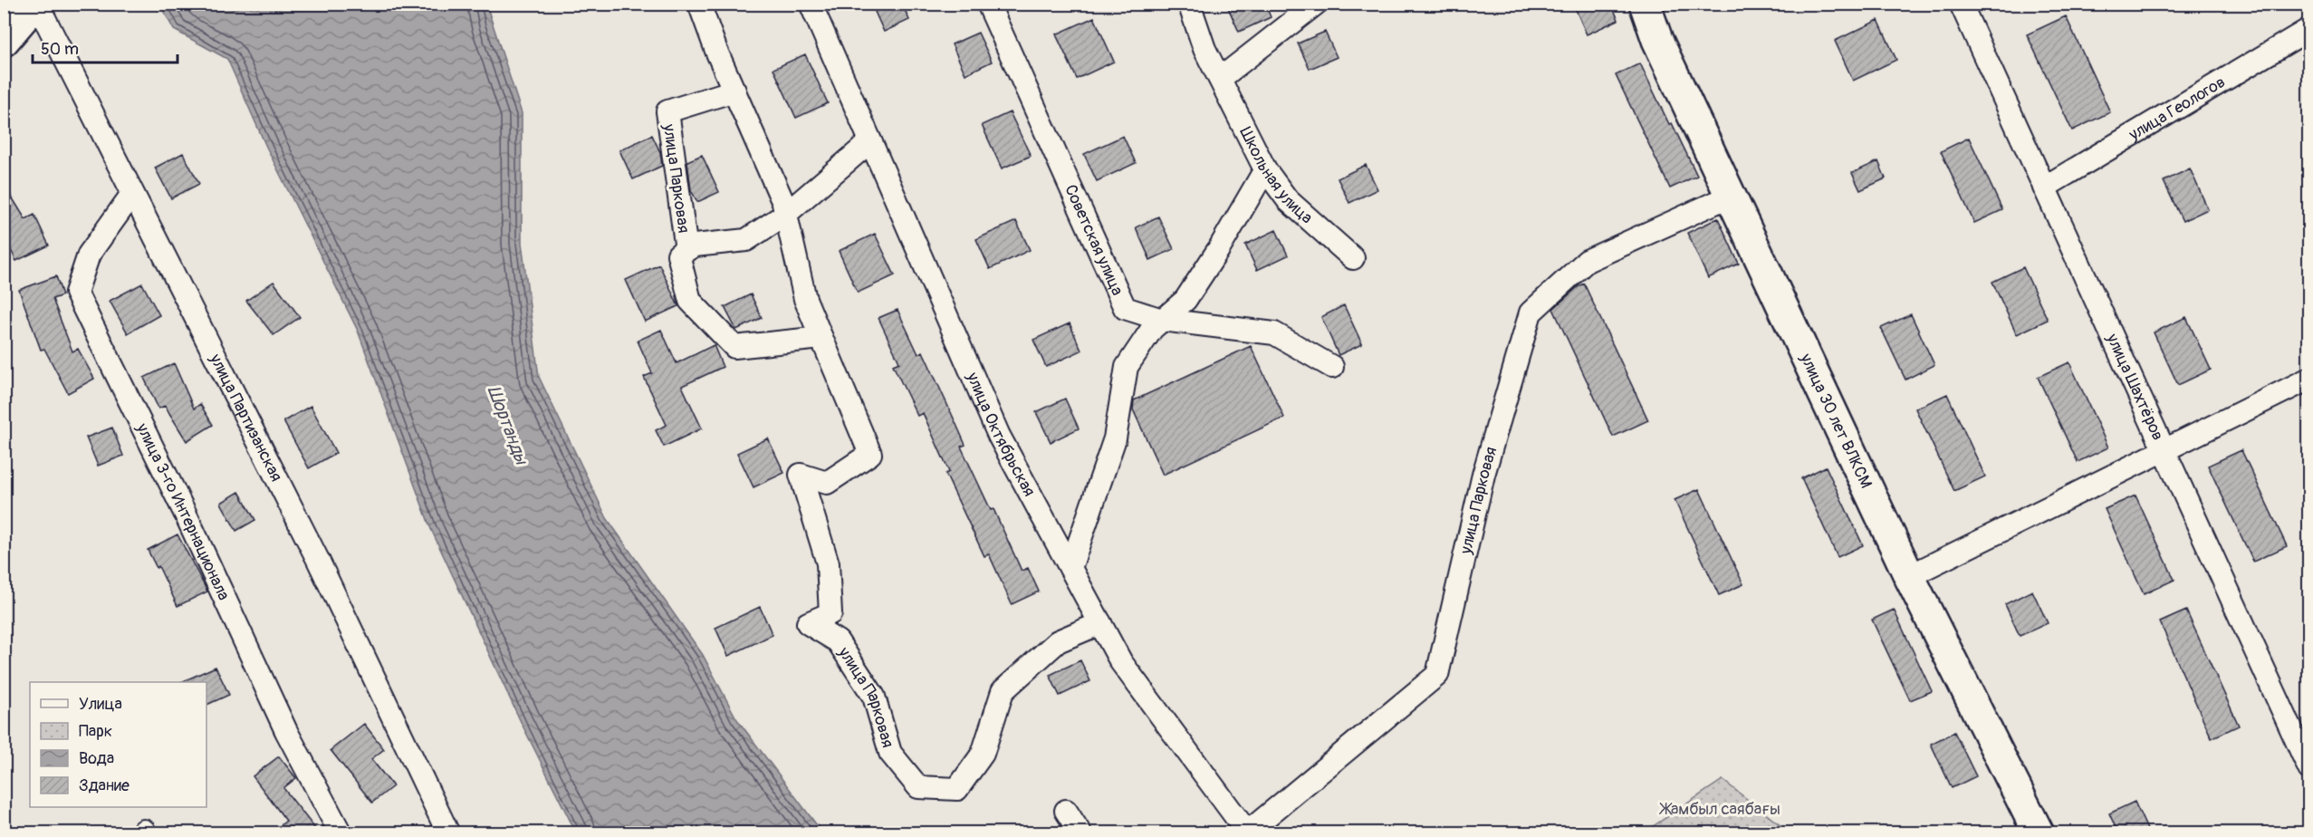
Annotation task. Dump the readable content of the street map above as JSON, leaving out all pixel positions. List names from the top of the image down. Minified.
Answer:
{"streets":{"street":["улица Геологов","Школьная улица","улица Парковая","Советская улица","улица Шахтёров","улица Партизанская","улица 30 лет ВЛКСМ","улица Октябрьская","улица 3-го Интернационала"]},"crossings":[["улица Геологов","улица Шахтёров"],["улица Парковая","улица 30 лет ВЛКСМ"],["улица Парковая","улица Октябрьская"],["улица Партизанская","улица 3-го Интернационала"]],"water":["Шортанды"],"parks":["Жамбыл саябағы"],"legend":["Улица","Парк","Вода","Здание"],"scale_bar":"50 m"}
